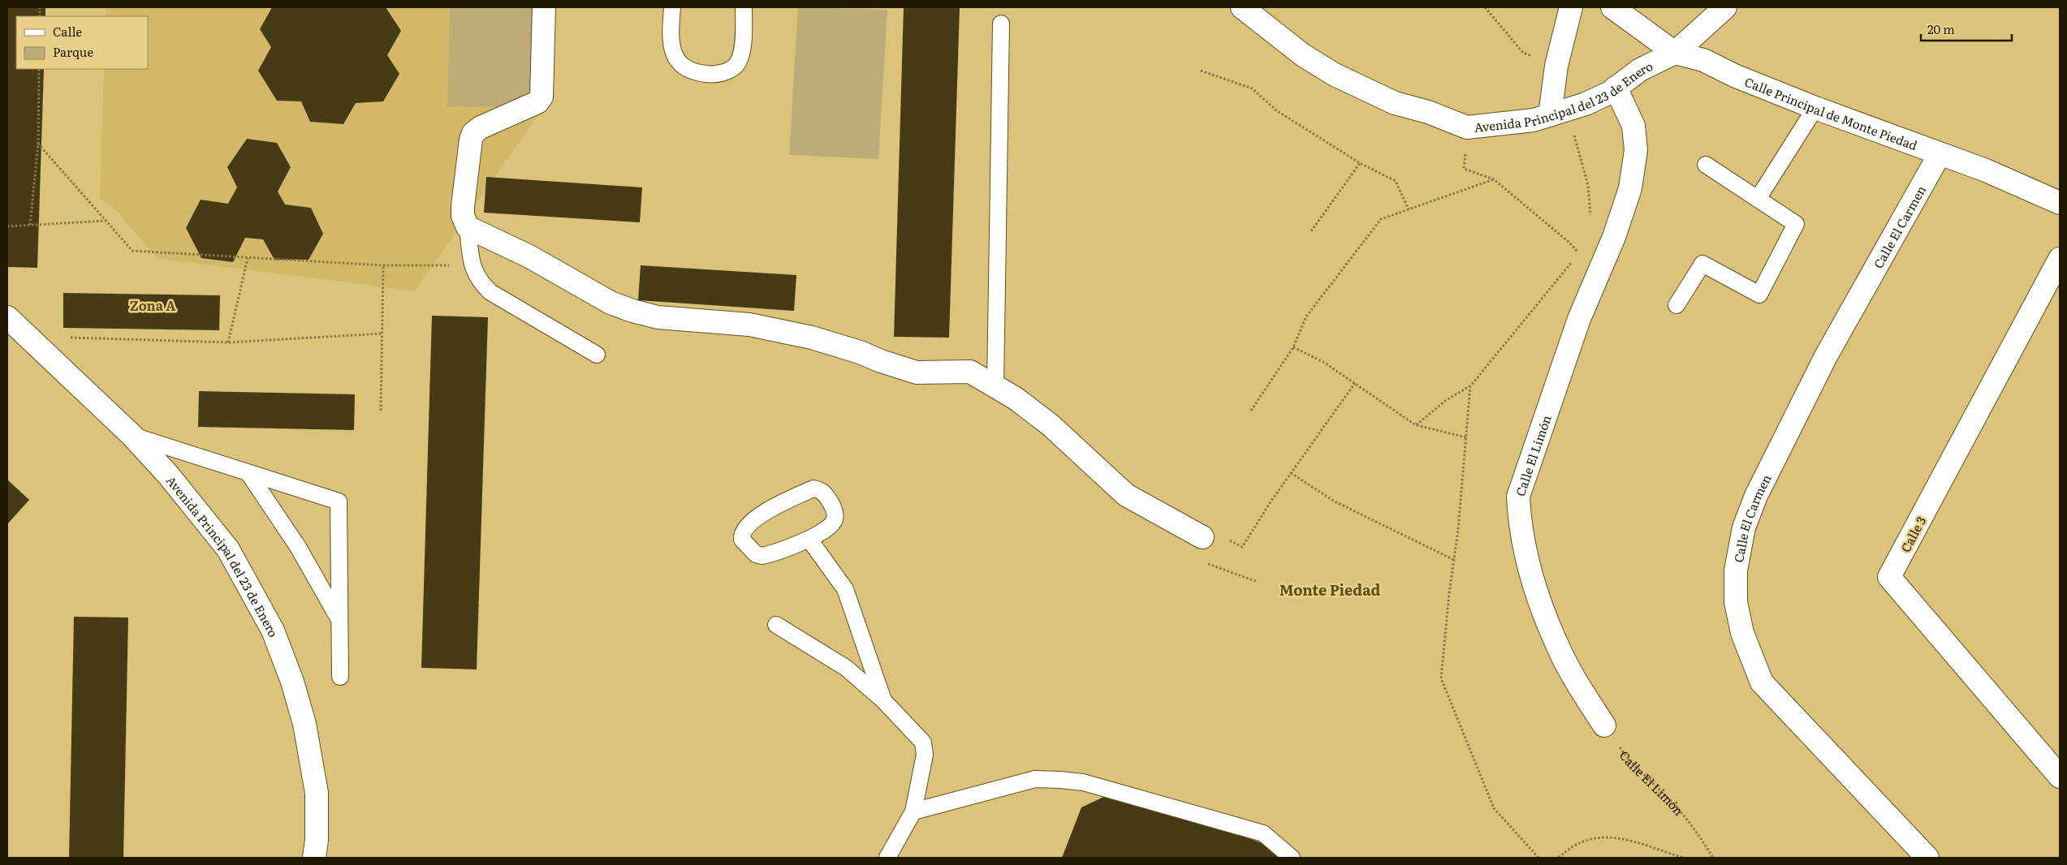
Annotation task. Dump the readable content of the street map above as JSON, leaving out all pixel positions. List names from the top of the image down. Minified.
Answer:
{"streets":{"street":["Avenida Principal del 23 de Enero","Calle Principal de Monte Piedad","Calle El Carmen","Calle El Limón","Calle 3"]},"crossings":[["Avenida Principal del 23 de Enero","Calle Principal de Monte Piedad"],["Avenida Principal del 23 de Enero","Calle El Limón"],["Calle Principal de Monte Piedad","Calle El Carmen"]],"districts":["Zona A","Monte Piedad"],"legend":["Calle","Parque"],"scale_bar":"20 m"}
